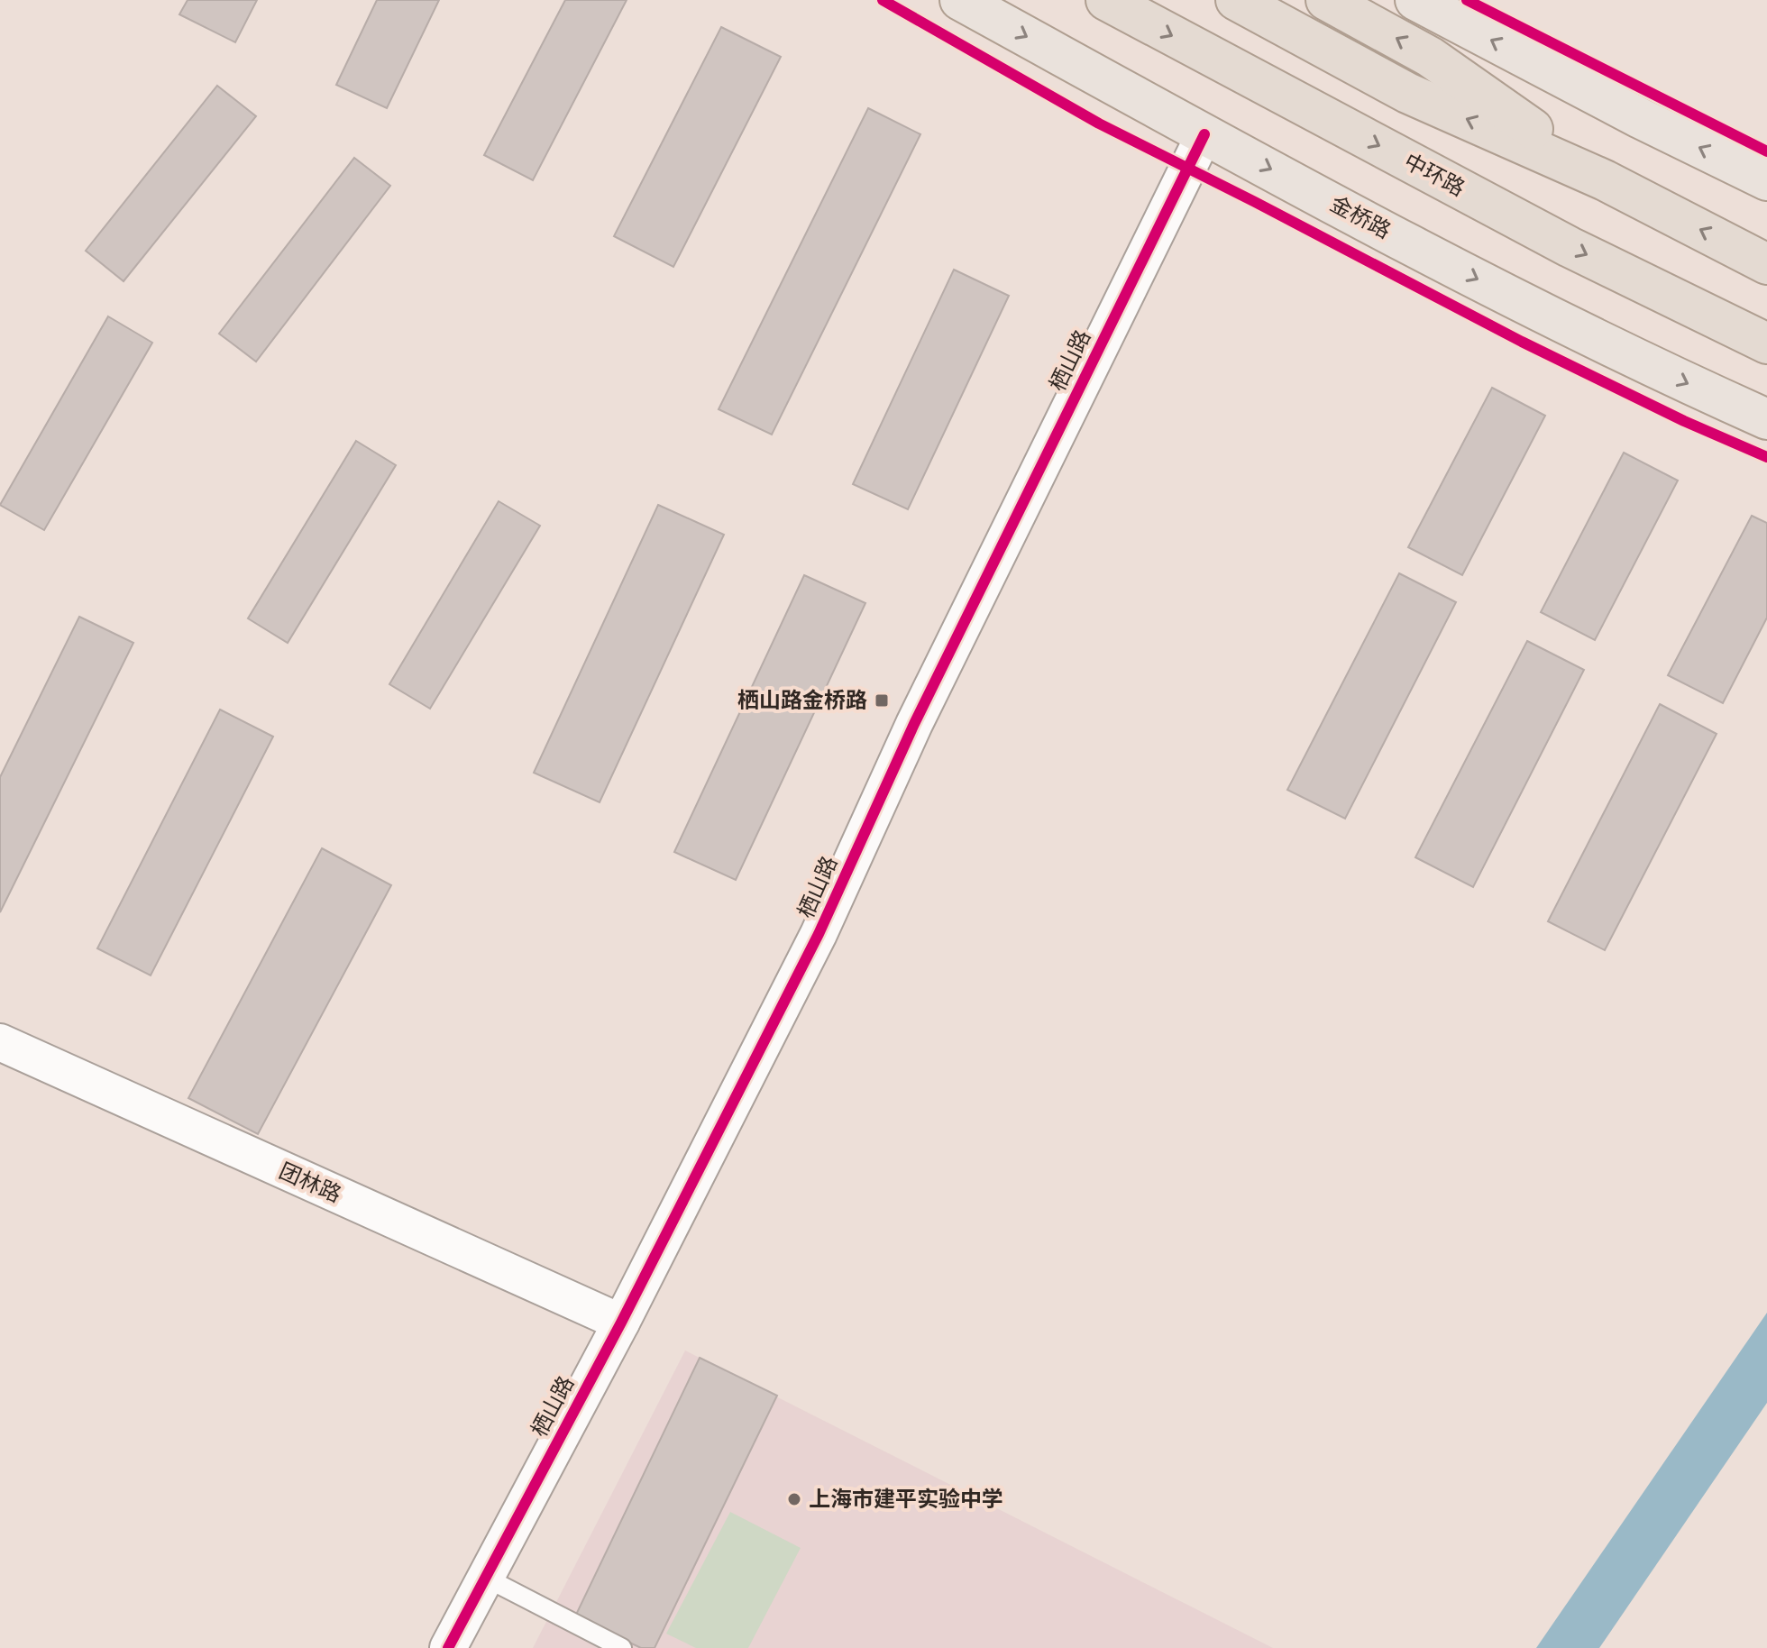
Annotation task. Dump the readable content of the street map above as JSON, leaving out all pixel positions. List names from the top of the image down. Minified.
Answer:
{"streets":{"highway":["中环路"],"main road":["金桥路"],"street":["栖山路","团林路"]},"crossings":[["金桥路","栖山路"],["栖山路","团林路"]],"places":{"transit":["栖山路金桥路"],"other":["上海市建平实验中学"]}}
